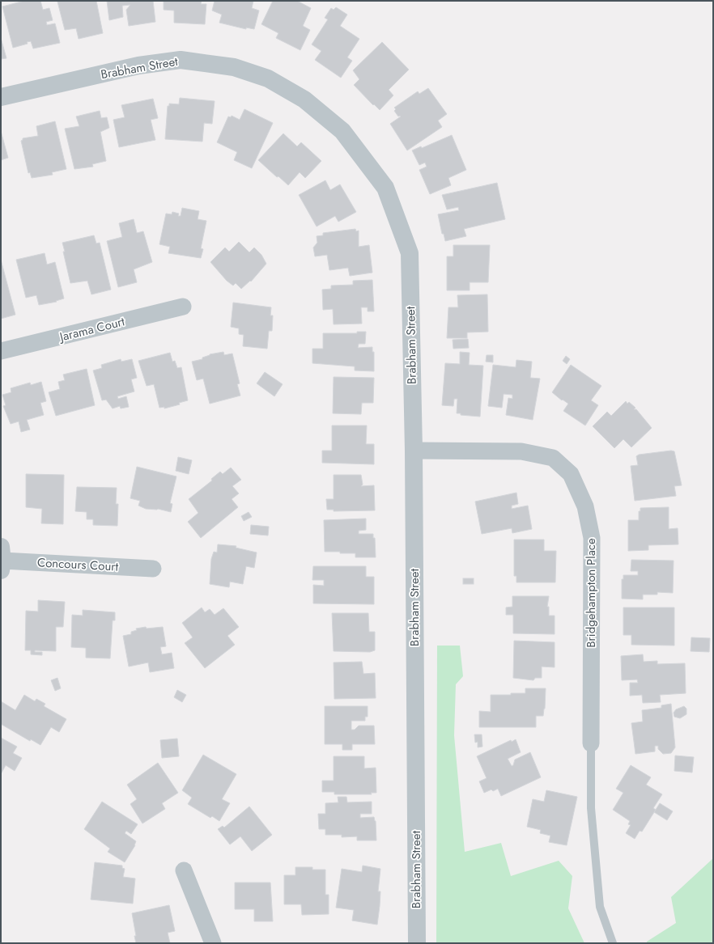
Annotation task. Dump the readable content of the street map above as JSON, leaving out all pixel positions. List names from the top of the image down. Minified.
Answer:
{"streets":{"street":["Brabham Street","Jarama Court","Concours Court","Bridgehampton Place"]},"crossings":[["Brabham Street","Bridgehampton Place"]]}
